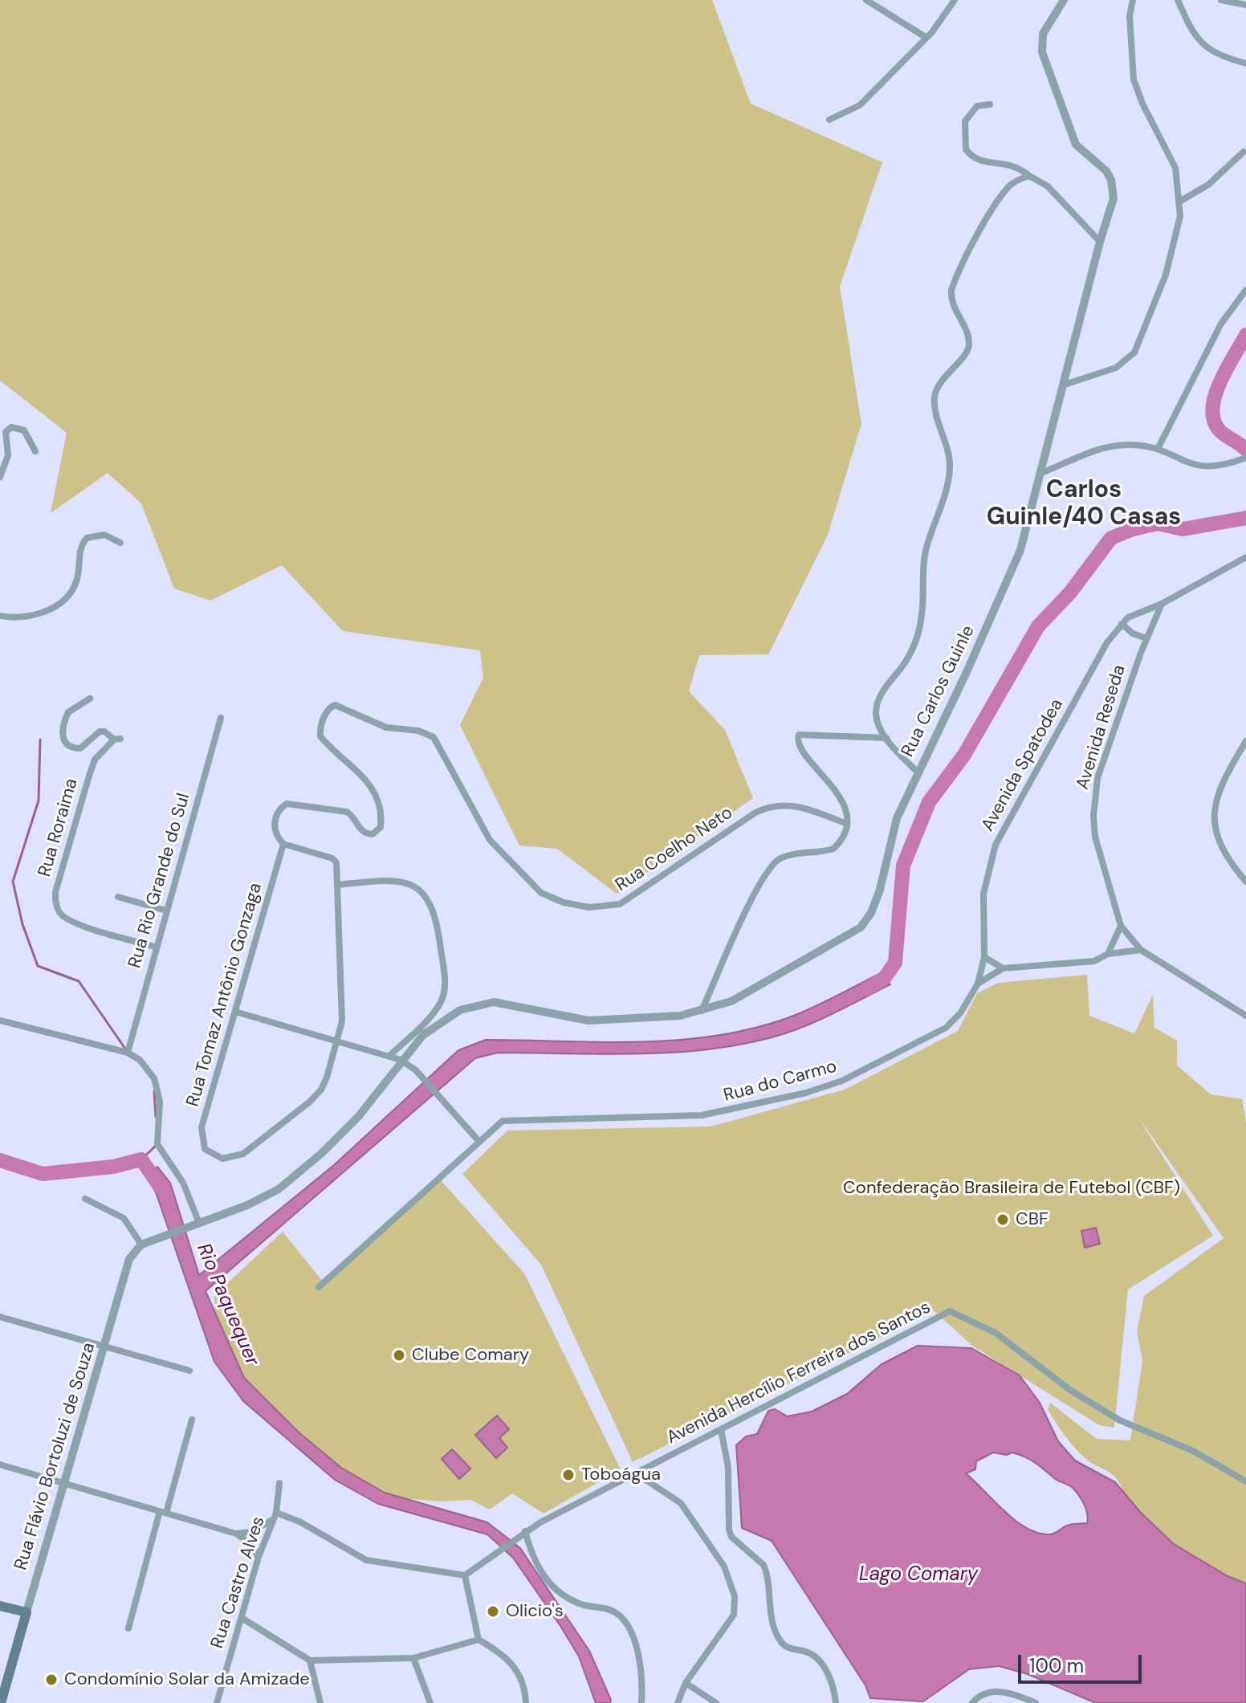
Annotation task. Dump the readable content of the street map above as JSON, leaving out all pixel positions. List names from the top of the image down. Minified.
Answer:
{"streets":{"main road":["Rua Flávio Bortoluzi de Souza"],"street":["Rua Carlos Guinle","Avenida Reseda","Avenida Spatodea","Rua Roraima","Rua Coelho Neto","Rua Rio Grande do Sul","Rua Tomaz Antônio Gonzaga","Rua do Carmo","Avenida Hercílio Ferreira dos Santos","Rua Castro Alves"]},"crossings":[["Rua Carlos Guinle","Rua Flávio Bortoluzi de Souza"],["Avenida Reseda","Avenida Spatodea"],["Avenida Reseda","Rua do Carmo"],["Avenida Spatodea","Rua do Carmo"],["Rua Roraima","Rua Rio Grande do Sul"],["Rua Coelho Neto","Rua Tomaz Antônio Gonzaga"],["Avenida Hercílio Ferreira dos Santos","Rua Castro Alves"]],"districts":["Carlos Guinle/40 Casas"],"water":["Rio Paquequer","Lago Comary"],"parks":["Confederação Brasileira de Futebol (CBF)"],"places":["CBF","Clube Comary","Toboágua","Olicio's","Condomínio Solar da Amizade"],"scale_bar":"100 m"}
